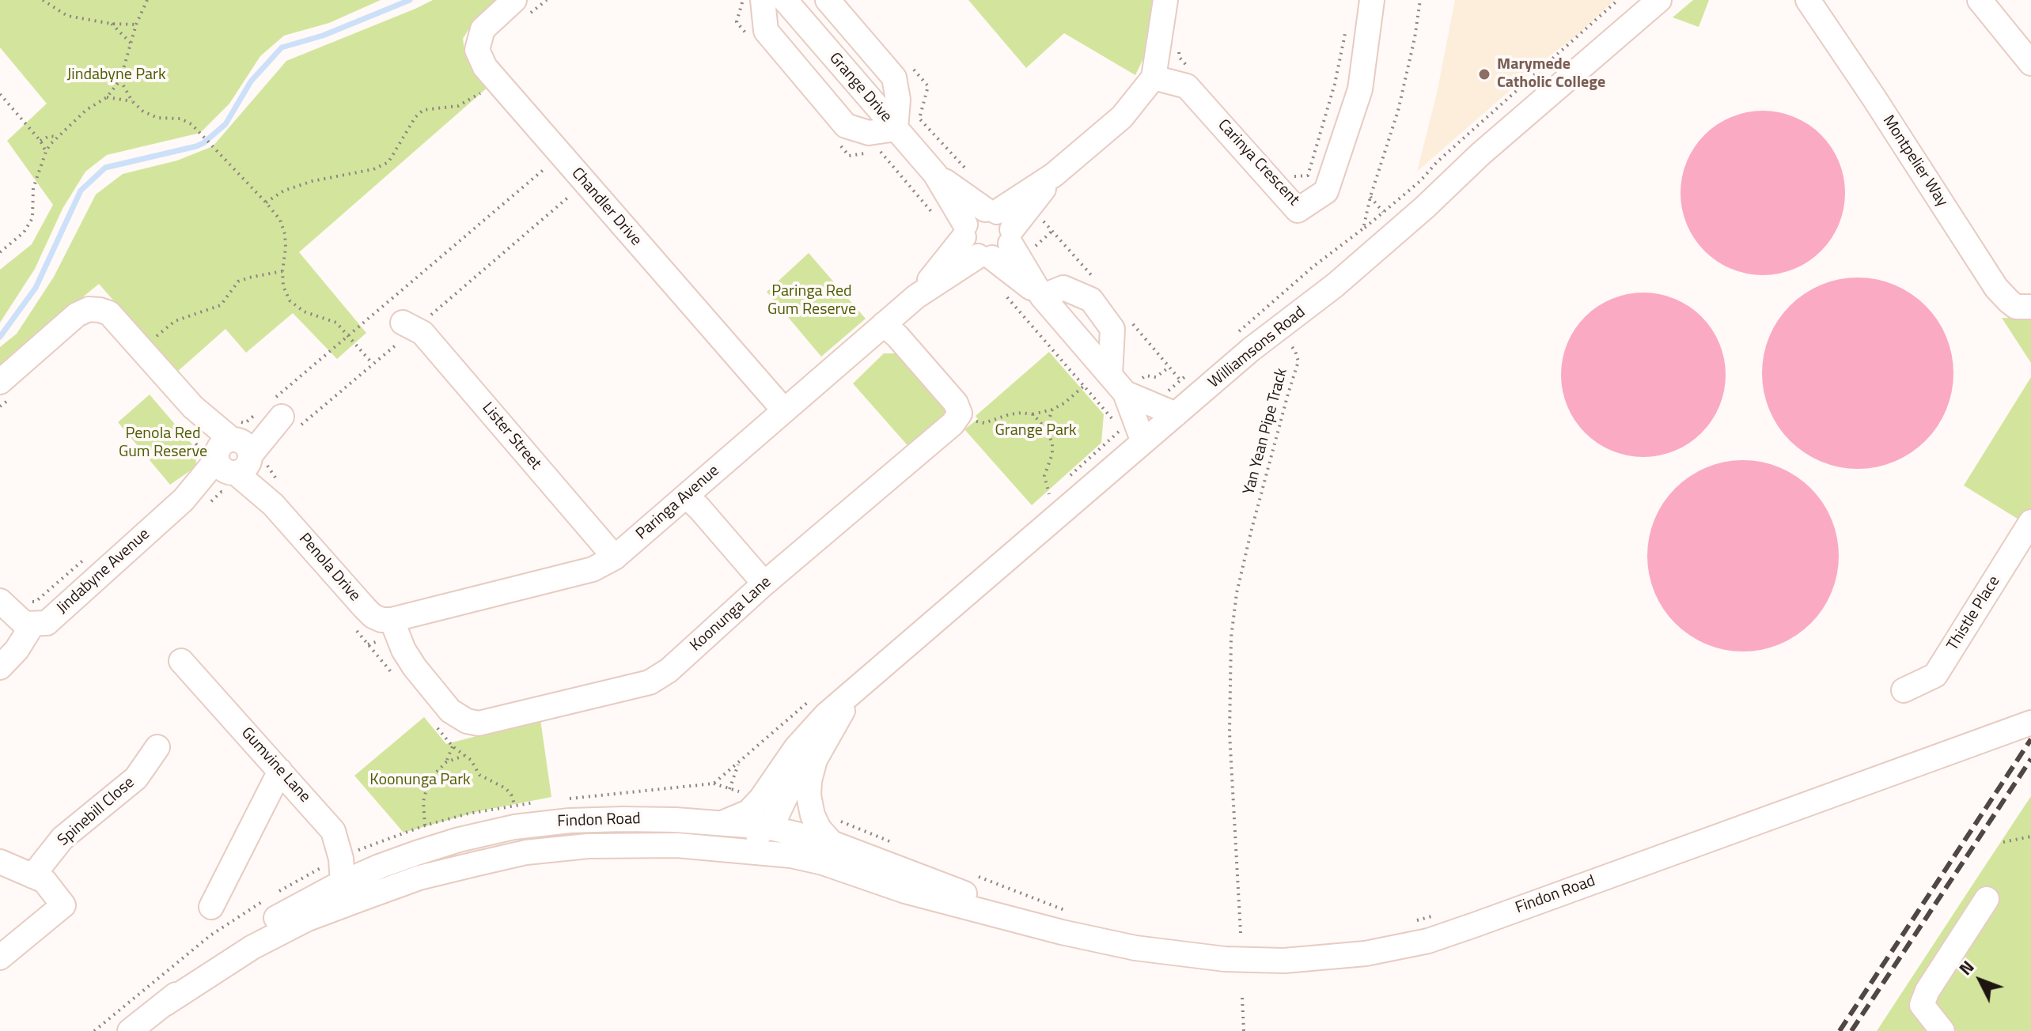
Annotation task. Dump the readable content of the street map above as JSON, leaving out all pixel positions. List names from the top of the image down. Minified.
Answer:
{"streets":{"street":["Grange Drive","Montpelier Way","Carinya Crescent","Chandler Drive","Williamsons Road","Lister Street","Paringa Avenue","Penola Drive","Jindabyne Avenue","Thistle Place","Koonunga Lane","Gumvine Lane","Spinebill Close","Findon Road"],"path":["Yan Yean Pipe Track"]},"crossings":[["Grange Drive","Williamsons Road"],["Grange Drive","Paringa Avenue"],["Chandler Drive","Paringa Avenue"],["Williamsons Road","Yan Yean Pipe Track"],["Williamsons Road","Findon Road"],["Lister Street","Paringa Avenue"],["Paringa Avenue","Penola Drive"],["Paringa Avenue","Koonunga Lane"],["Penola Drive","Jindabyne Avenue"],["Penola Drive","Koonunga Lane"],["Gumvine Lane","Findon Road"]],"parks":["Jindabyne Park","Paringa Red Gum Reserve","Grange Park","Penola Red Gum Reserve","Koonunga Park"],"places":["Marymede Catholic College"],"north":"top left"}
